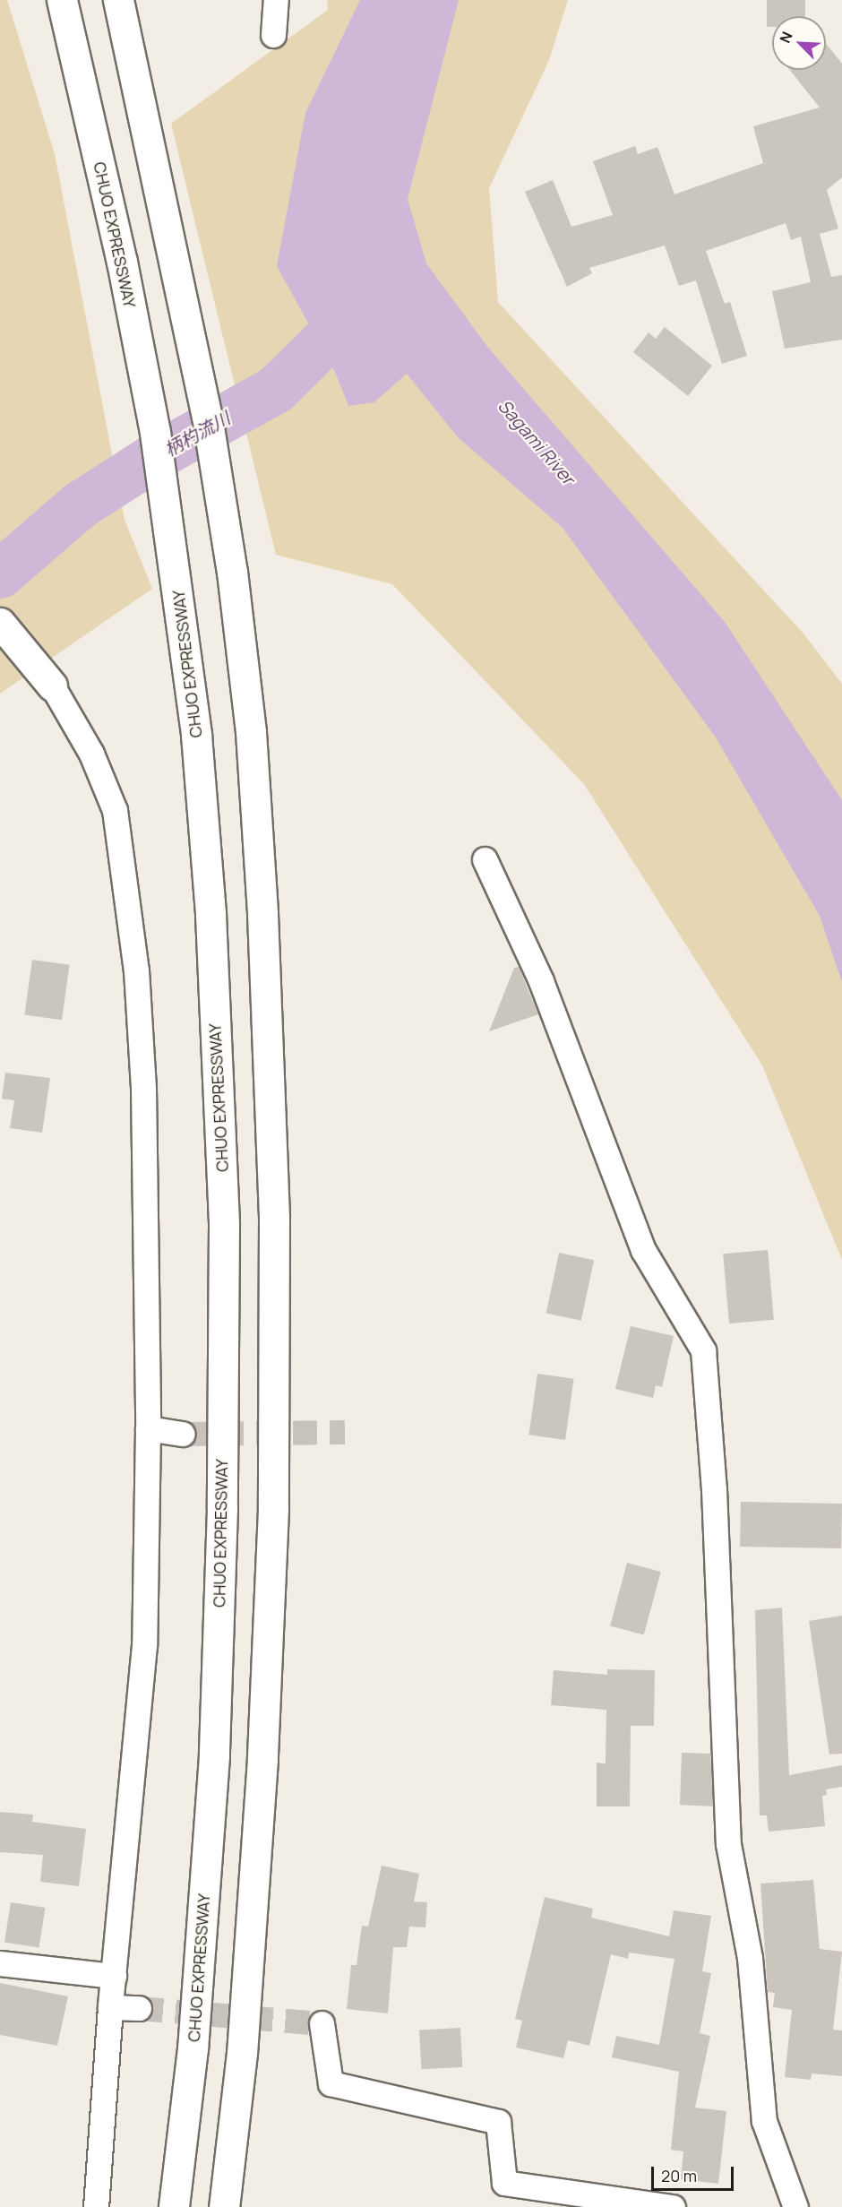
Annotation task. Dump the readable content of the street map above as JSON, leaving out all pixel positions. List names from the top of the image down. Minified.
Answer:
{"streets":{"main road":["CHUO EXPRESSWAY"]},"water":["柄杓流川","Sagami River"],"scale_bar":"20 m","north":"top left"}
